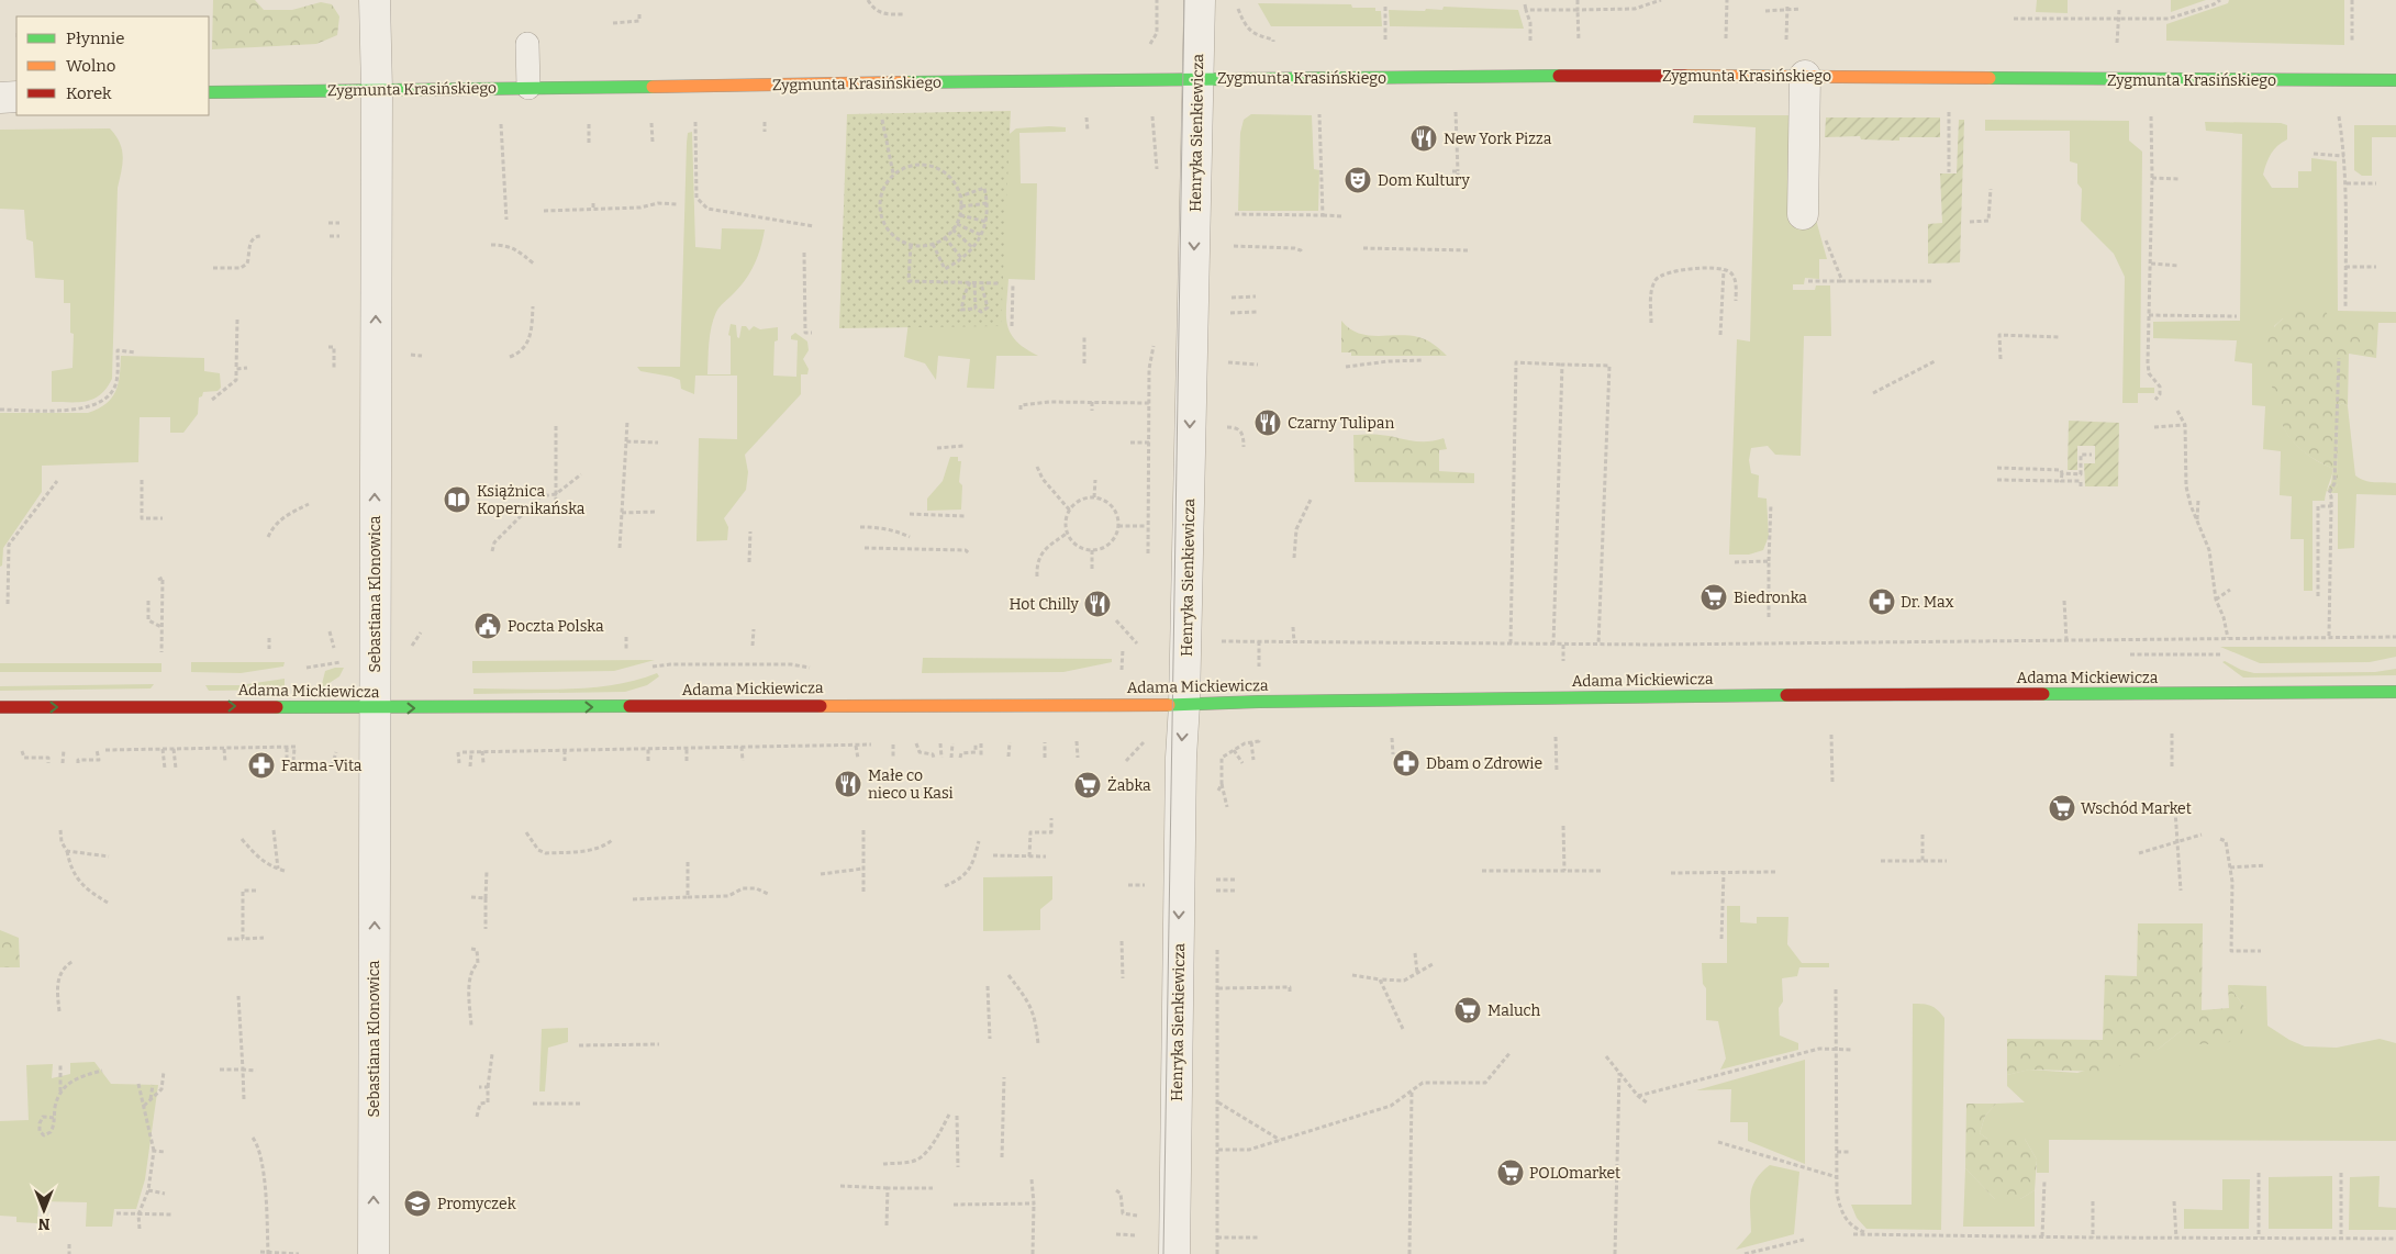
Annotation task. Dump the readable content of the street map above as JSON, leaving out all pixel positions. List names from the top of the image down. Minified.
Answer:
{"streets":{"street":["Zygmunta Krasińskiego","Henryka Sienkiewicza","Sebastiana Klonowica","Adama Mickiewicza"]},"crossings":[["Zygmunta Krasińskiego","Henryka Sienkiewicza"],["Zygmunta Krasińskiego","Sebastiana Klonowica"],["Henryka Sienkiewicza","Adama Mickiewicza"],["Sebastiana Klonowica","Adama Mickiewicza"]],"one_way":["Henryka Sienkiewicza","Sebastiana Klonowica","Adama Mickiewicza"],"places":{"restaurant":["New York Pizza","Czarny Tulipan","Hot Chilly","Małe co nieco u Kasi"],"theatre":["Dom Kultury"],"library":["Książnica Kopernikańska"],"supermarket":["Biedronka","Żabka","Wschód Market","Maluch","POLOmarket"],"pharmacy":["Dr. Max","Dbam o Zdrowie","Farma-Vita"],"public building":["Poczta Polska"],"school or university":["Promyczek"]},"legend":["Płynnie","Wolno","Korek"],"north":"bottom"}
